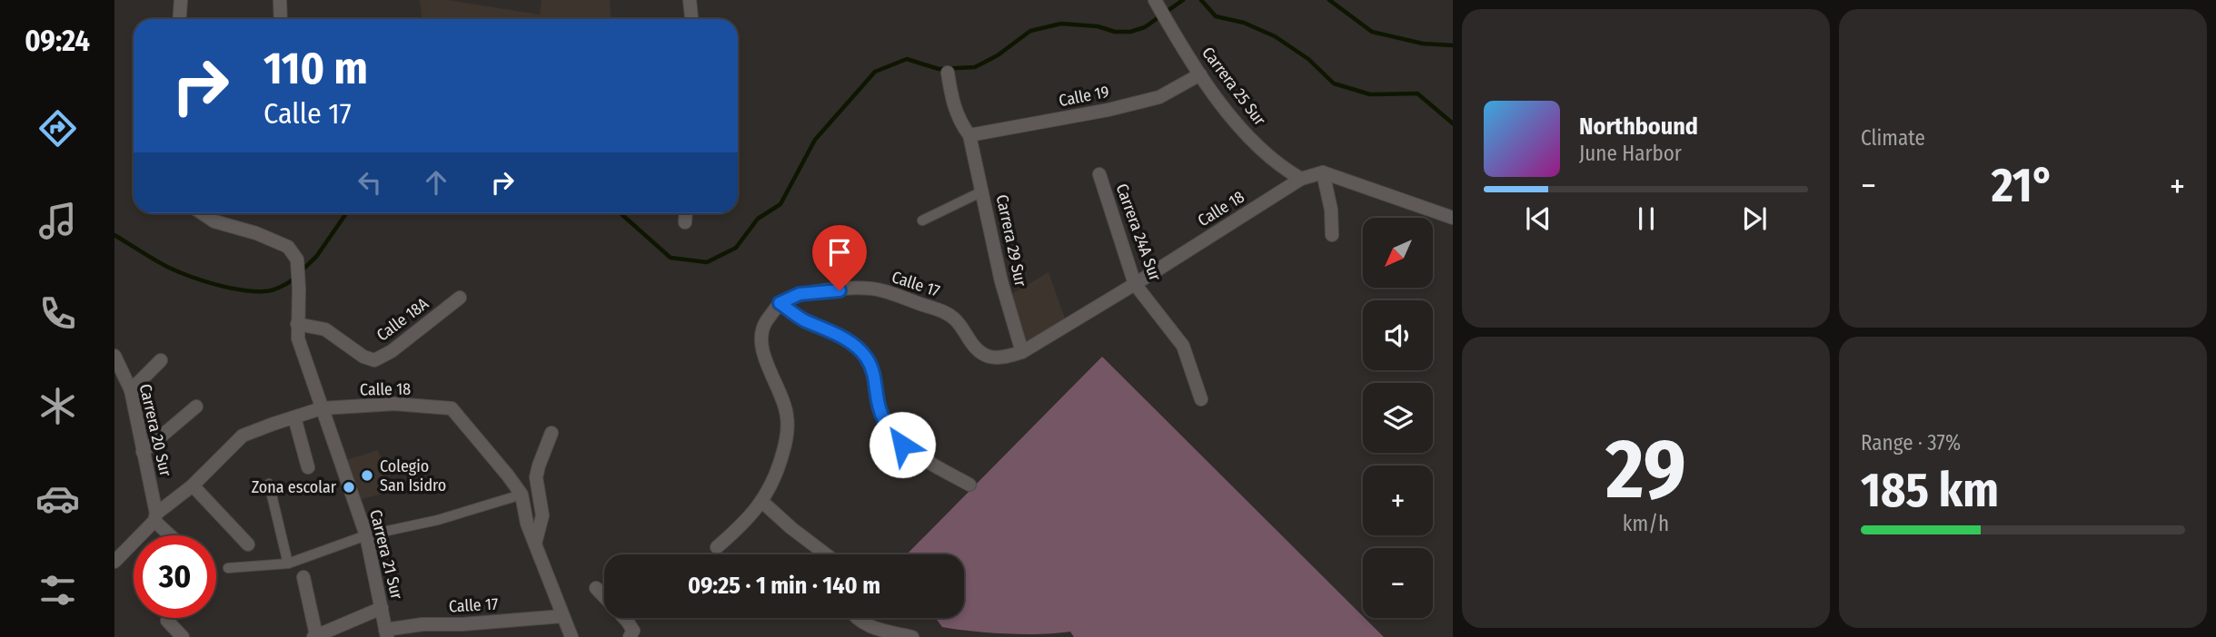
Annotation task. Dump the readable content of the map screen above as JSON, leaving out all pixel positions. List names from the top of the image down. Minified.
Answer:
{"streets":{"street":["Carrera 25 Sur","Calle 19","Calle 18","Carrera 24A Sur","Carrera 29 Sur","Calle 17","Calle 18A","Carrera 20 Sur","Carrera 21 Sur"]},"crossings":[["Carrera 25 Sur","Calle 19"],["Carrera 25 Sur","Calle 18"],["Calle 19","Carrera 29 Sur"],["Calle 18","Carrera 24A Sur"],["Calle 18","Carrera 29 Sur"],["Calle 18","Calle 17"],["Calle 18","Carrera 20 Sur"],["Calle 18","Carrera 21 Sur"],["Carrera 29 Sur","Calle 17"],["Calle 17","Carrera 21 Sur"]],"places":["Colegio San Isidro","Zona escolar"],"north":"bottom left","page":{"tabs":"09:24","tile":["Climate",["29","km/h"],["Range · 37%","185 km"]],"turn":["110 m","Calle 17"],"song":["Northbound","June Harbor"],"heat":["−","21°","+"],"map_buttons":["+","−"],"limit":"30","trip":"09:25 · 1 min · 140 m"}}
